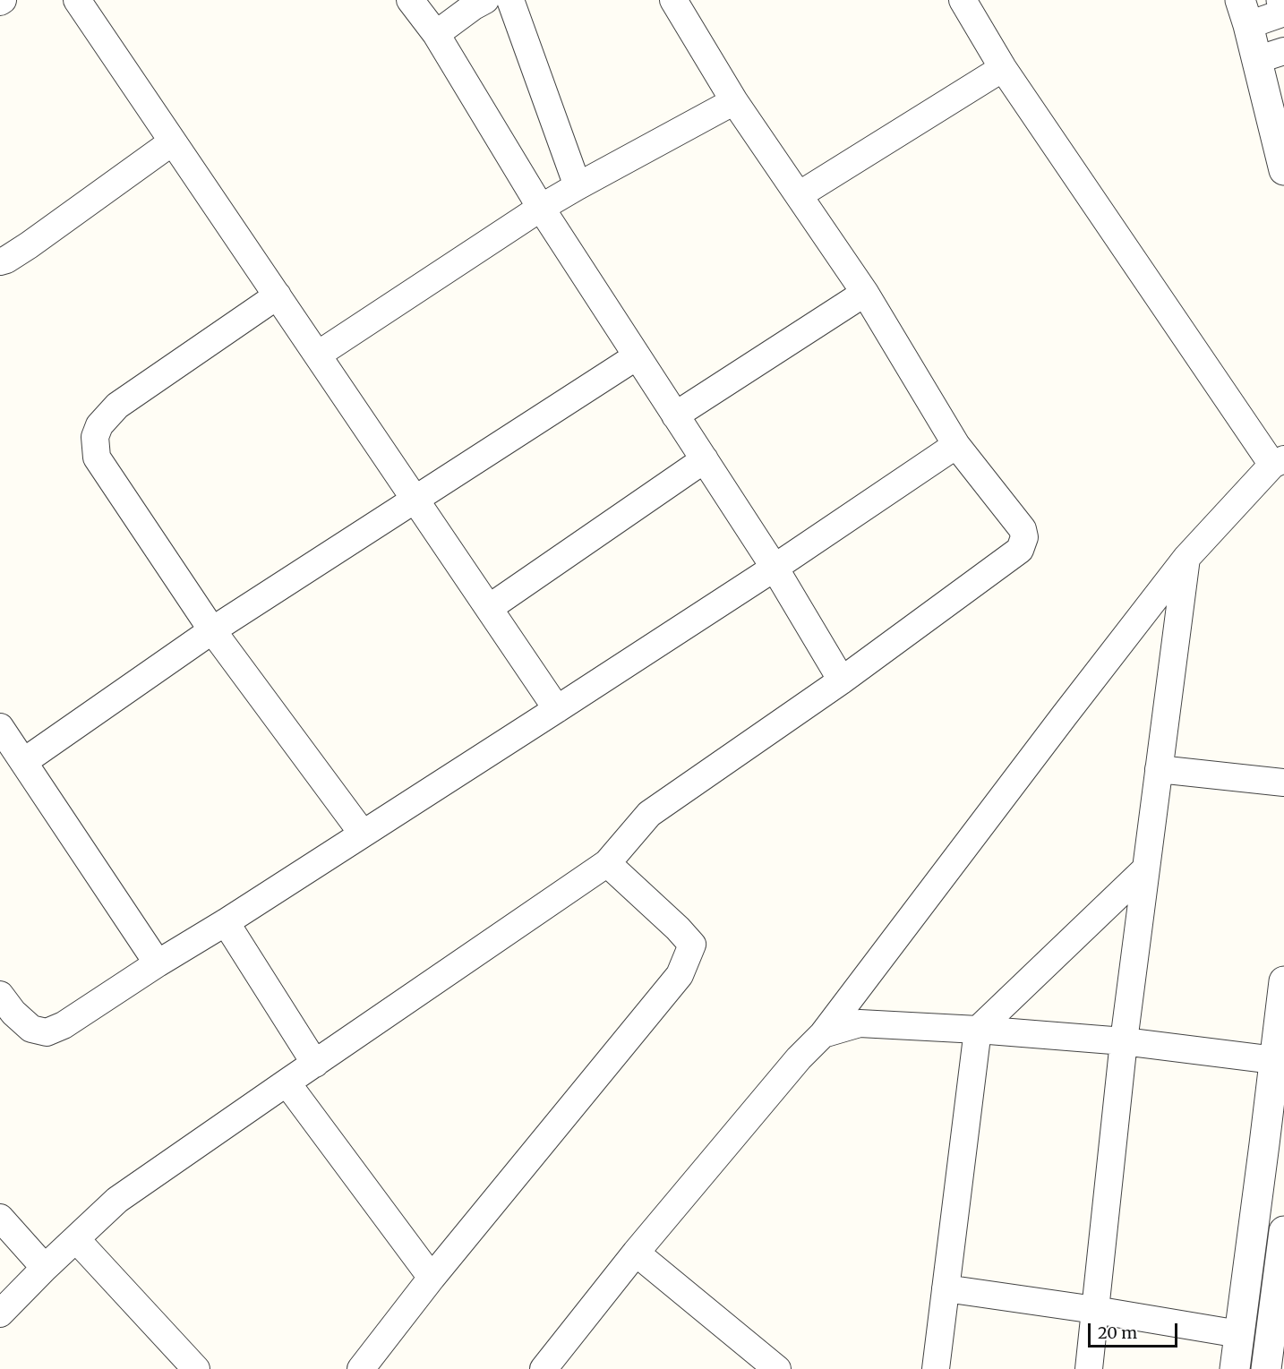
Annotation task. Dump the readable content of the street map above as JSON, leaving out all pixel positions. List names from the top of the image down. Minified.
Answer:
{"scale_bar":"20 m"}
